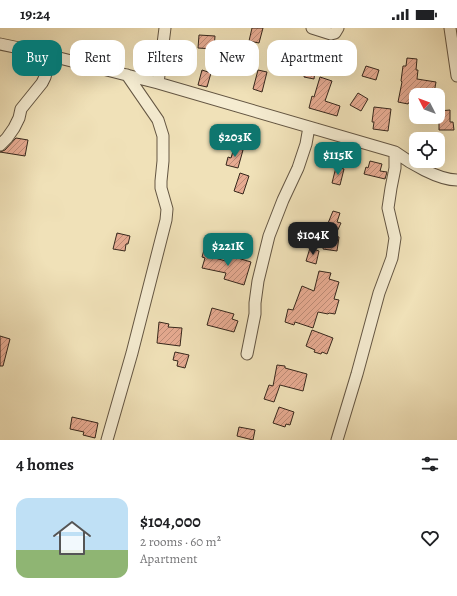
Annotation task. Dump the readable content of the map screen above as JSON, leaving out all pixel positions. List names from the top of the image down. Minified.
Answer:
{"north":"top left","page":{"status":"19:24","chip":["Buy","Rent","Filters","New","Apartment"],"price":["$203K","$115K","$104K","$221K"],"heading":"4 homes","list":[{"name":"$104,000","note":"2 rooms · 60 m² · Apartment"}]}}
